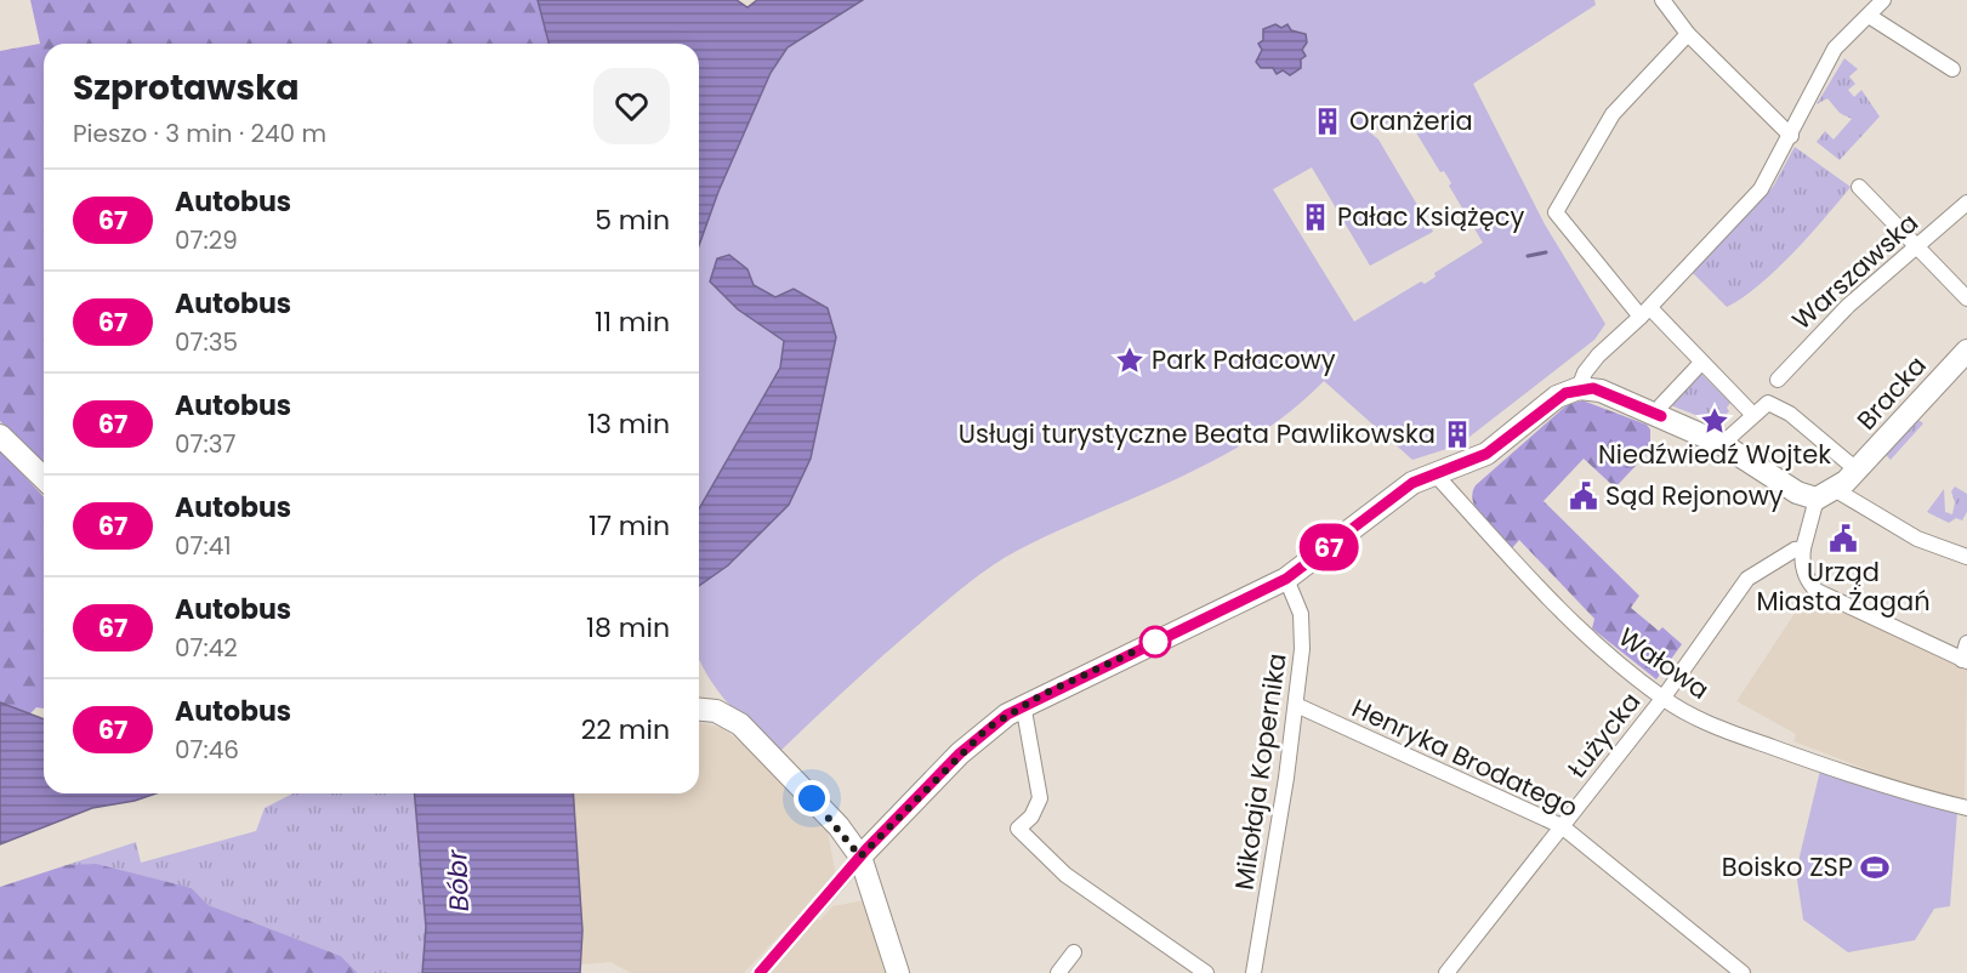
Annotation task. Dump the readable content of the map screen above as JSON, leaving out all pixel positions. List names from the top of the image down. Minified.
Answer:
{"streets":{"street":["Warszawska","Bracka","Wałowa","Łużycka","Henryka Brodatego","Mikołaja Kopernika"]},"crossings":[["Wałowa","Łużycka"],["Łużycka","Henryka Brodatego"],["Henryka Brodatego","Mikołaja Kopernika"]],"water":["Bóbr"],"places":{"building":["Oranżeria","Pałac Książęcy","Usługi turystyczne Beata Pawlikowska"],"place":["Park Pałacowy","Niedźwiedź Wojtek"],"public building":["Sąd Rejonowy","Urząd Miasta Żagań"],"sports":["Boisko ZSP"]},"lines":["bus line 67"],"page":{"on_map":"67","heading":["Szprotawska","Pieszo · 3 min · 240 m"],"list":[{"mark":"67","name":"Autobus","note":"07:29","value":"5 min"},{"mark":"67","name":"Autobus","note":"07:35","value":"11 min"},{"mark":"67","name":"Autobus","note":"07:37","value":"13 min"},{"mark":"67","name":"Autobus","note":"07:41","value":"17 min"},{"mark":"67","name":"Autobus","note":"07:42","value":"18 min"},{"mark":"67","name":"Autobus","note":"07:46","value":"22 min"}]}}
